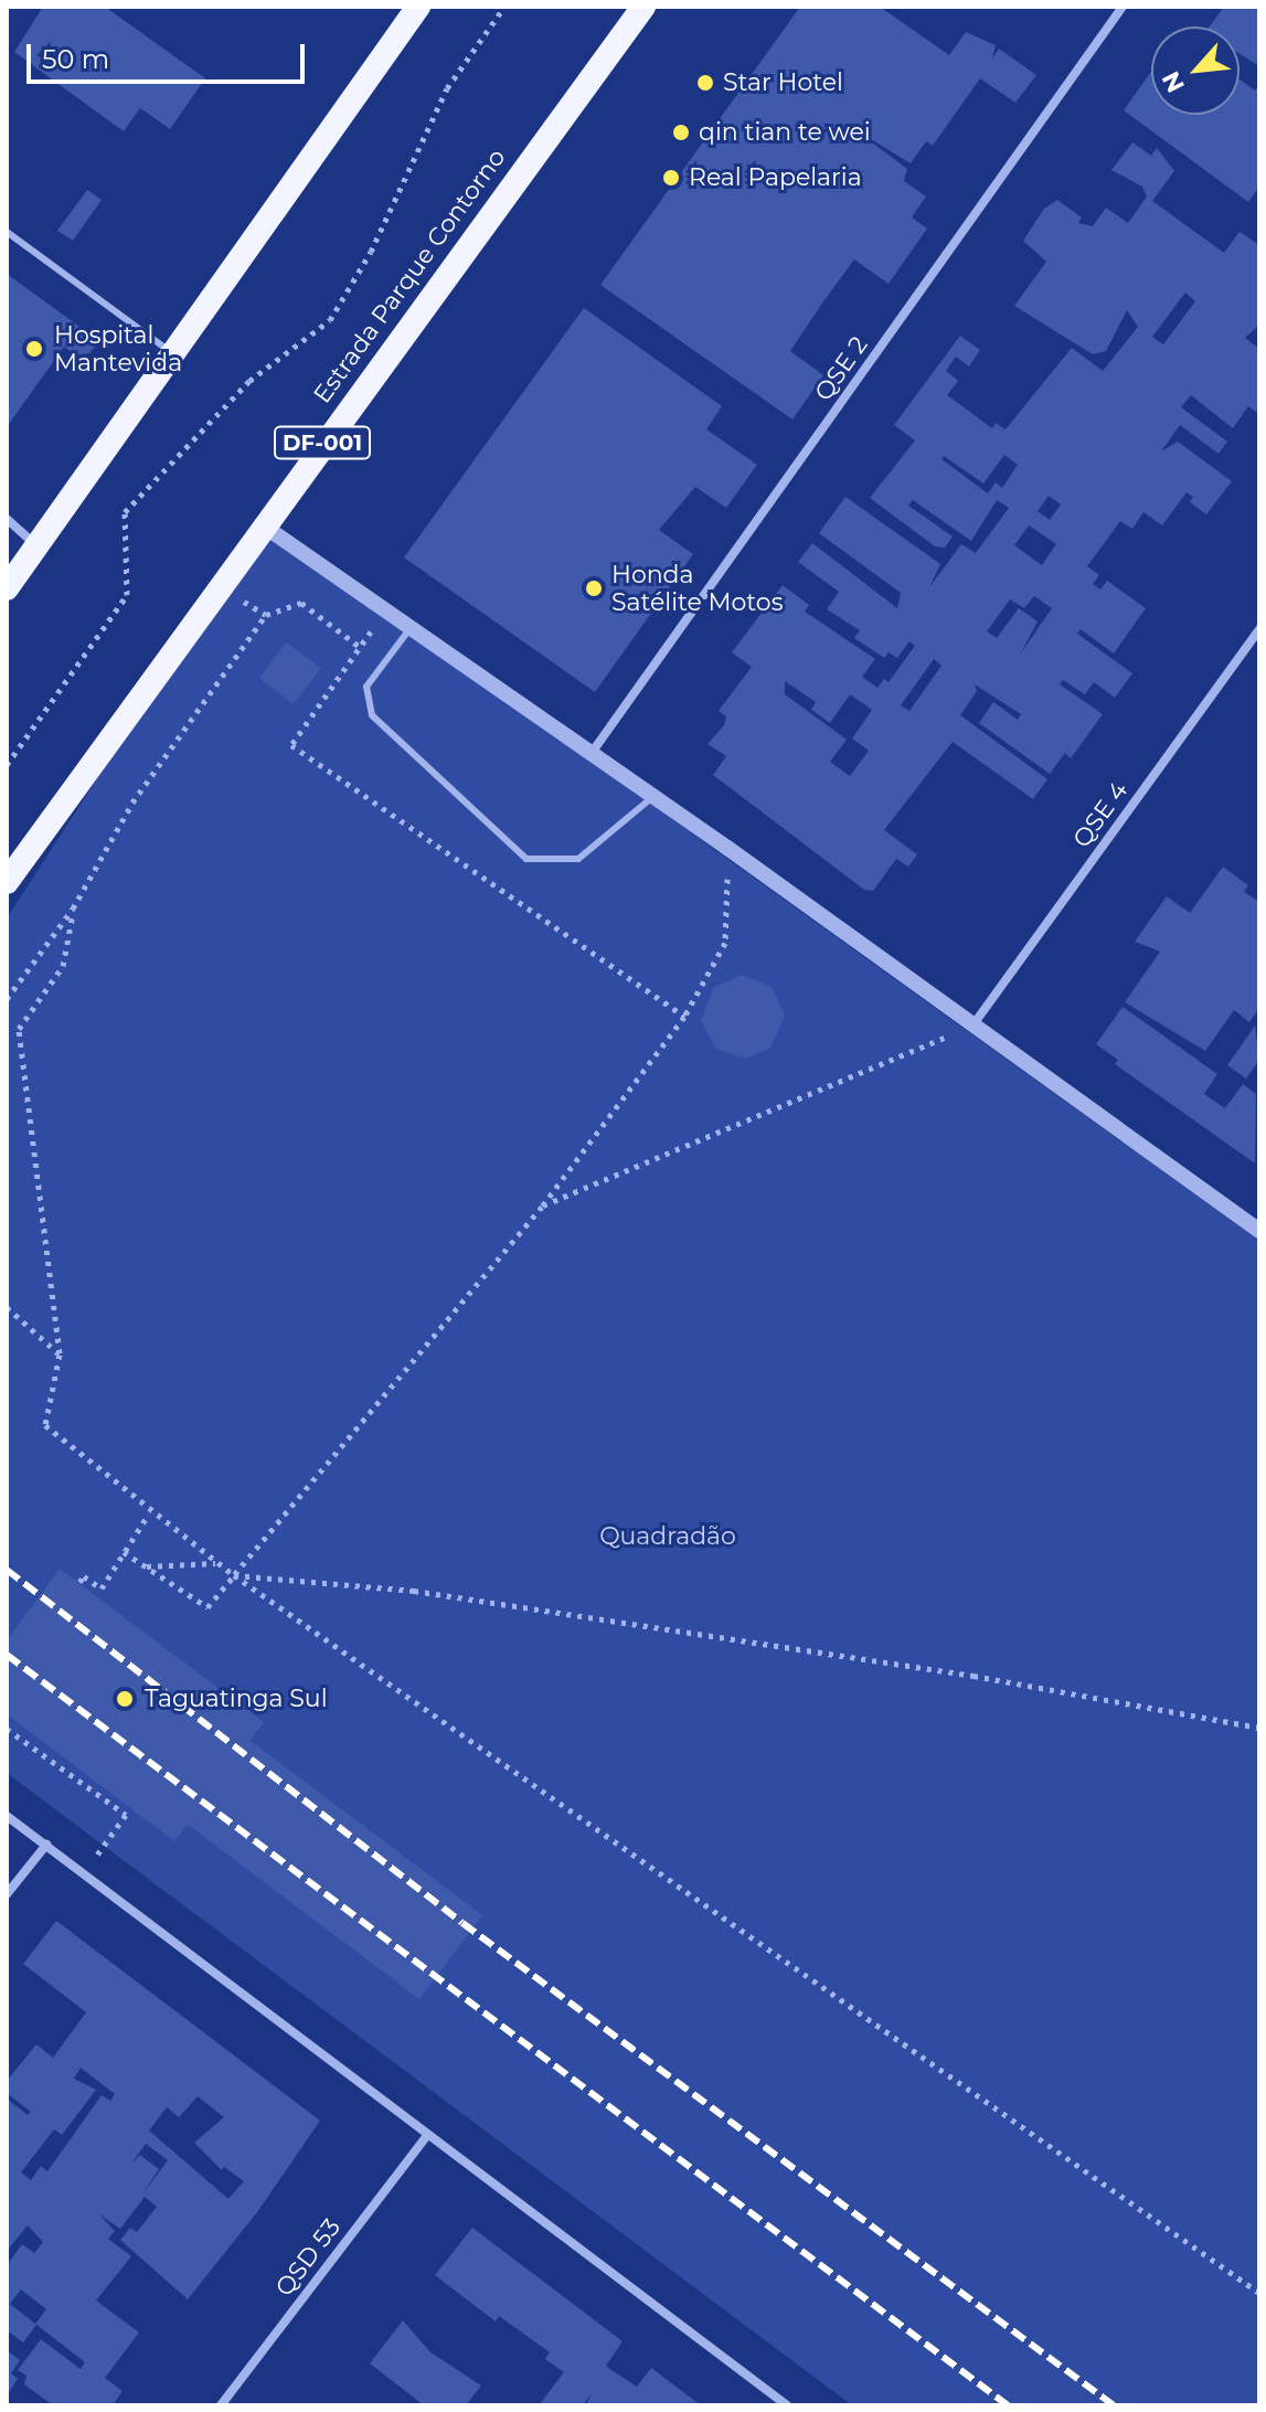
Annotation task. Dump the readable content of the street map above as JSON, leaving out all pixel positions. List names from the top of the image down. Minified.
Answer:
{"streets":{"highway":["Estrada Parque Contorno","DF-001"],"street":["QSE 2","QSE 4","QSD 53"]},"parks":["Quadradão"],"places":["Star Hotel","qin tian te wei","Real Papelaria","Hospital Mantevida","Honda Satélite Motos","Taguatinga Sul"],"scale_bar":"50 m","north":"bottom left"}
